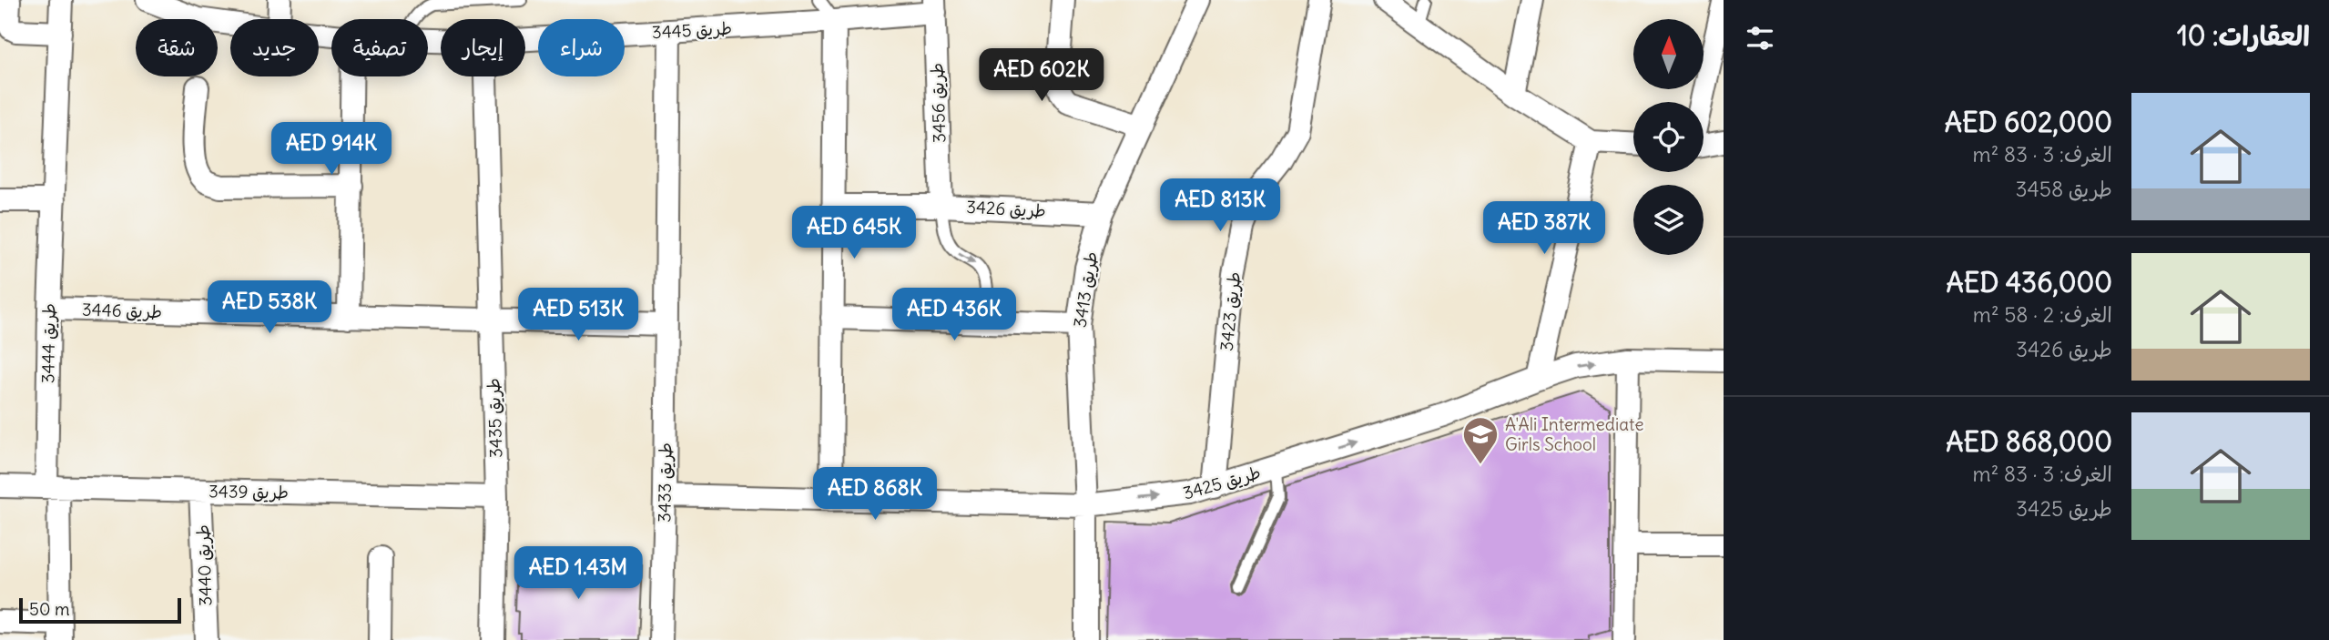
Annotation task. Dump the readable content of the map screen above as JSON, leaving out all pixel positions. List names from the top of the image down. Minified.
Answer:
{"streets":{"street":["طريق 3445","طريق 3456","طريق 3426","طريق 3413","طريق 3446","طريق 3423","طريق 3444","طريق 3435","طريق 3433","طريق 3425","طريق 3439","طريق 3440"]},"crossings":[["طريق 3445","طريق 3456"],["طريق 3445","طريق 3433"],["طريق 3456","طريق 3426"],["طريق 3426","طريق 3413"],["طريق 3413","طريق 3425"],["طريق 3446","طريق 3444"],["طريق 3446","طريق 3435"],["طريق 3423","طريق 3425"],["طريق 3444","طريق 3439"],["طريق 3435","طريق 3439"],["طريق 3433","طريق 3425"],["طريق 3439","طريق 3440"]],"one_way":["طريق 3425"],"places":{"school or university":["A'Ali Intermediate Girls School"]},"scale_bar":"50 m","north":"top","page":{"heading":"العقارات: 10","chip":["شراء","إيجار","تصفية","جديد","شقة"],"price":["AED 602K","AED 914K","AED 813K","AED 387K","AED 645K","AED 538K","AED 513K","AED 436K","AED 868K","AED 1.43M"],"list":[{"name":"AED 602,000","note":"الغرف: 3 · 83 m² · طريق 3458"},{"name":"AED 436,000","note":"الغرف: 2 · 58 m² · طريق 3426"},{"name":"AED 868,000","note":"الغرف: 3 · 83 m² · طريق 3425"}],"scale":"50 m"}}
